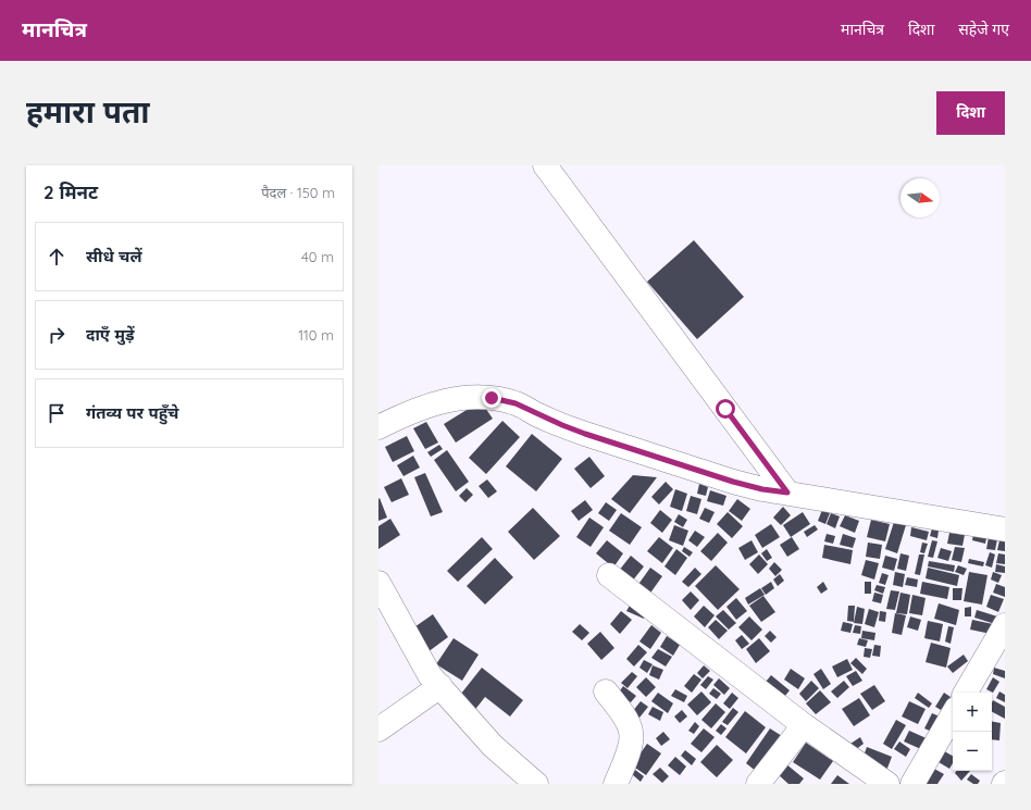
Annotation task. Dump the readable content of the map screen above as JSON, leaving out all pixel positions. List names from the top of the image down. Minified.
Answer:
{"north":"right","page":{"header":"मानचित्र","nav":["मानचित्र","दिशा","सहेजे गए"],"buttons":"दिशा","title":"हमारा पता","heading":["2 मिनट","पैदल · 150 m"],"list":[["सीधे चलें","40 m"],["दाएँ मुड़ें","110 m"],"गंतव्य पर पहुँचे"],"map_buttons":["+","−"]}}
